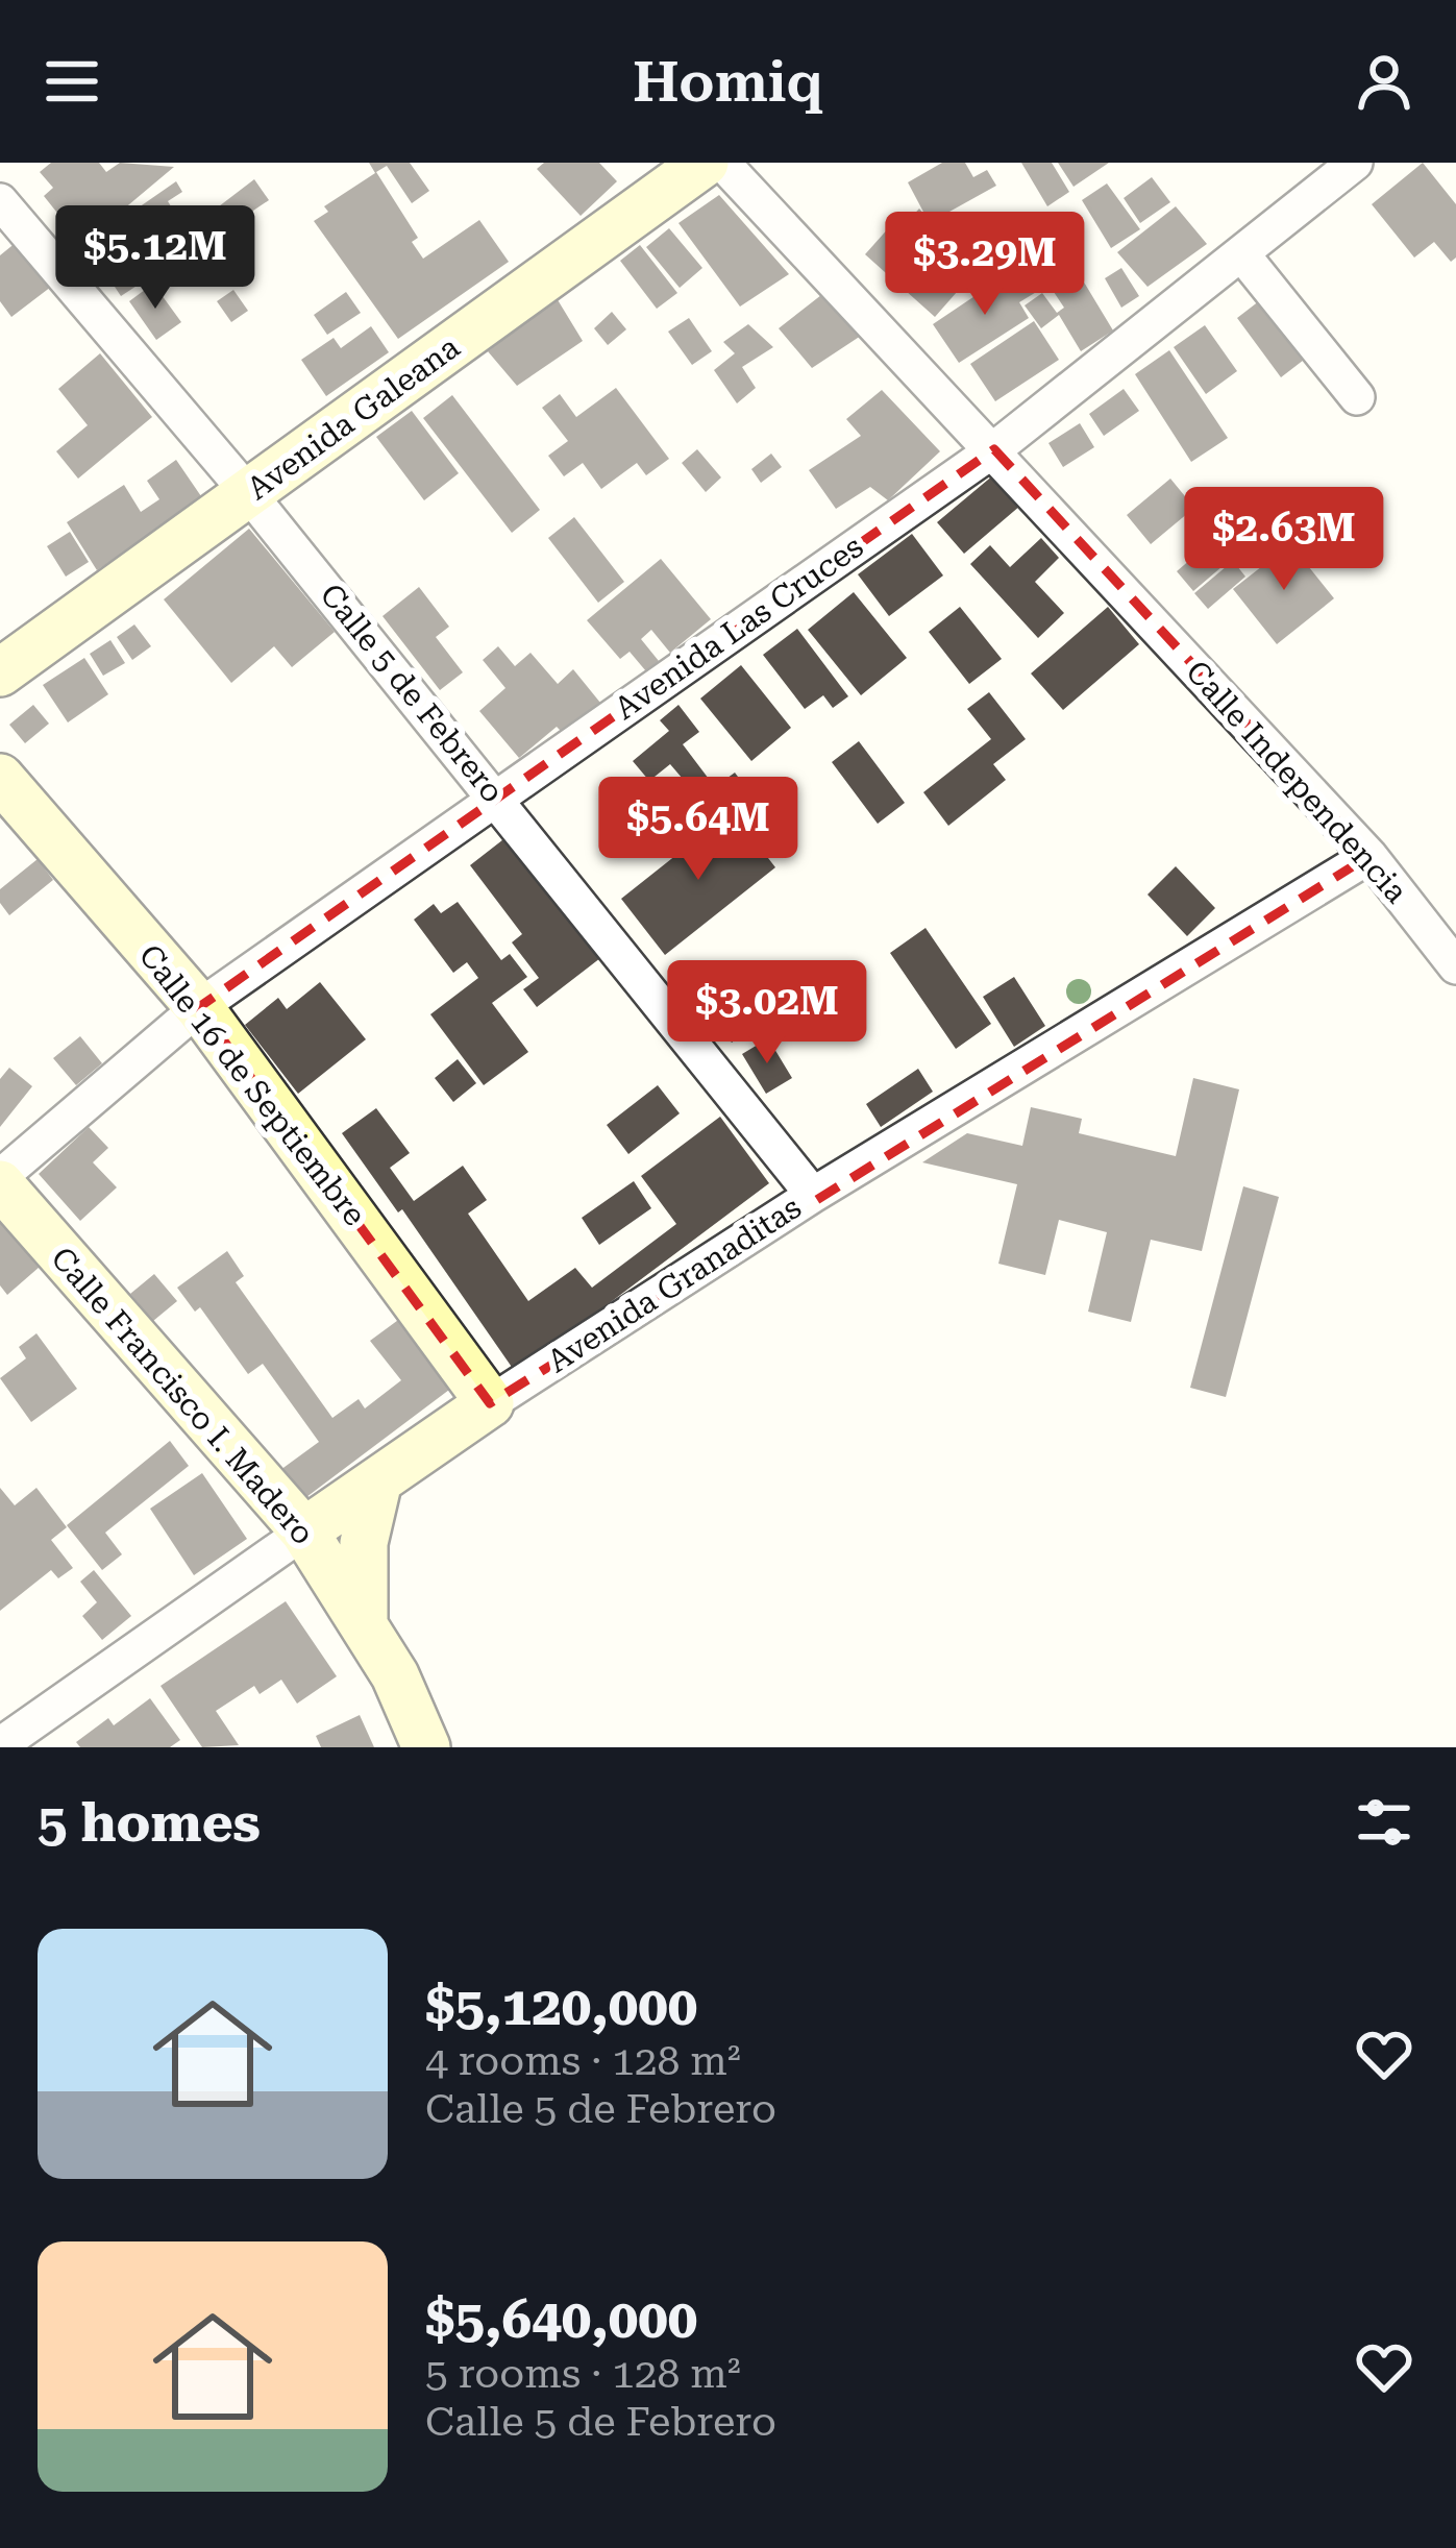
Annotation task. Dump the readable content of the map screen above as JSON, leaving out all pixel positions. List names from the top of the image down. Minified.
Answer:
{"streets":{"main road":["Avenida Galeana","Calle 16 de Septiembre","Avenida Granaditas","Calle Francisco I. Madero"],"street":["Avenida Las Cruces","Calle 5 de Febrero","Calle Independencia"]},"crossings":[["Avenida Galeana","Calle 5 de Febrero"],["Avenida Las Cruces","Calle 5 de Febrero"],["Avenida Las Cruces","Calle Independencia"],["Avenida Las Cruces","Calle 16 de Septiembre"],["Avenida Las Cruces","Calle Francisco I. Madero"],["Calle 5 de Febrero","Avenida Granaditas"],["Calle Independencia","Avenida Granaditas"],["Calle 16 de Septiembre","Avenida Granaditas"],["Avenida Granaditas","Calle Francisco I. Madero"]],"page":{"header":"Homiq","price":["$5.12M","$3.29M","$2.63M","$5.64M","$3.02M"],"heading":"5 homes","list":[{"name":"$5,120,000","note":"4 rooms · 128 m² · Calle 5 de Febrero"},{"name":"$5,640,000","note":"5 rooms · 128 m² · Calle 5 de Febrero"}]}}
